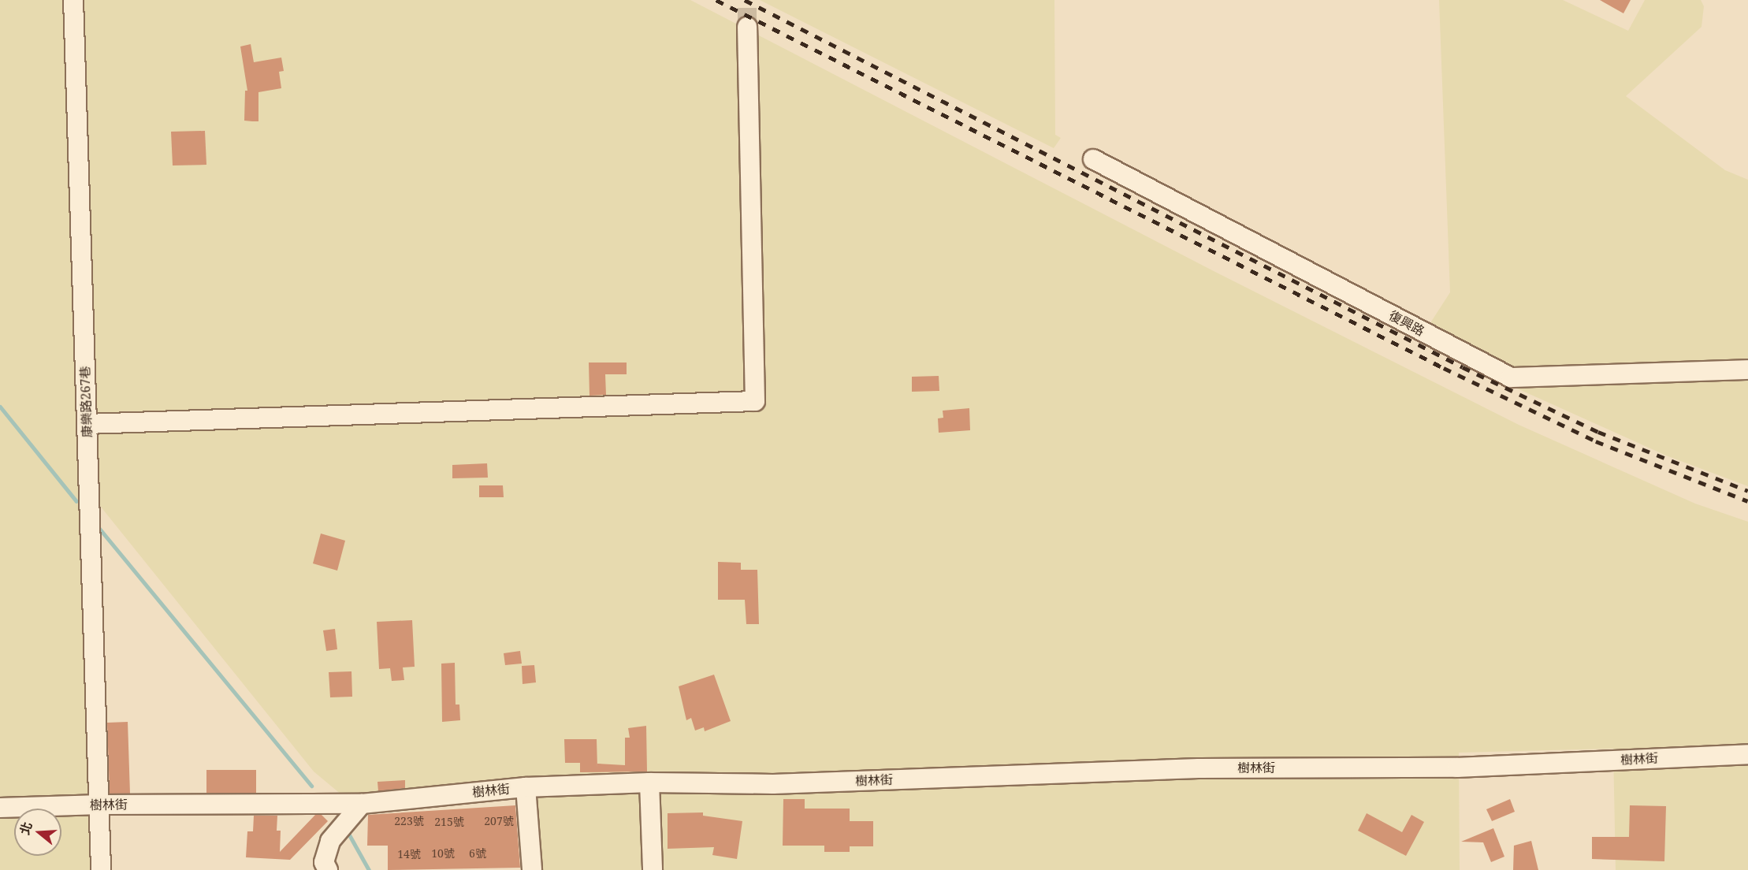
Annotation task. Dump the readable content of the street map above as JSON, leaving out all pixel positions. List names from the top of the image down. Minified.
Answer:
{"streets":{"street":["復興路","康樂路267巷","樹林街"]},"crossings":[["康樂路267巷","樹林街"]],"house_numbers":["223號","207號","215號","10號","6號","14號"],"north":"left"}
